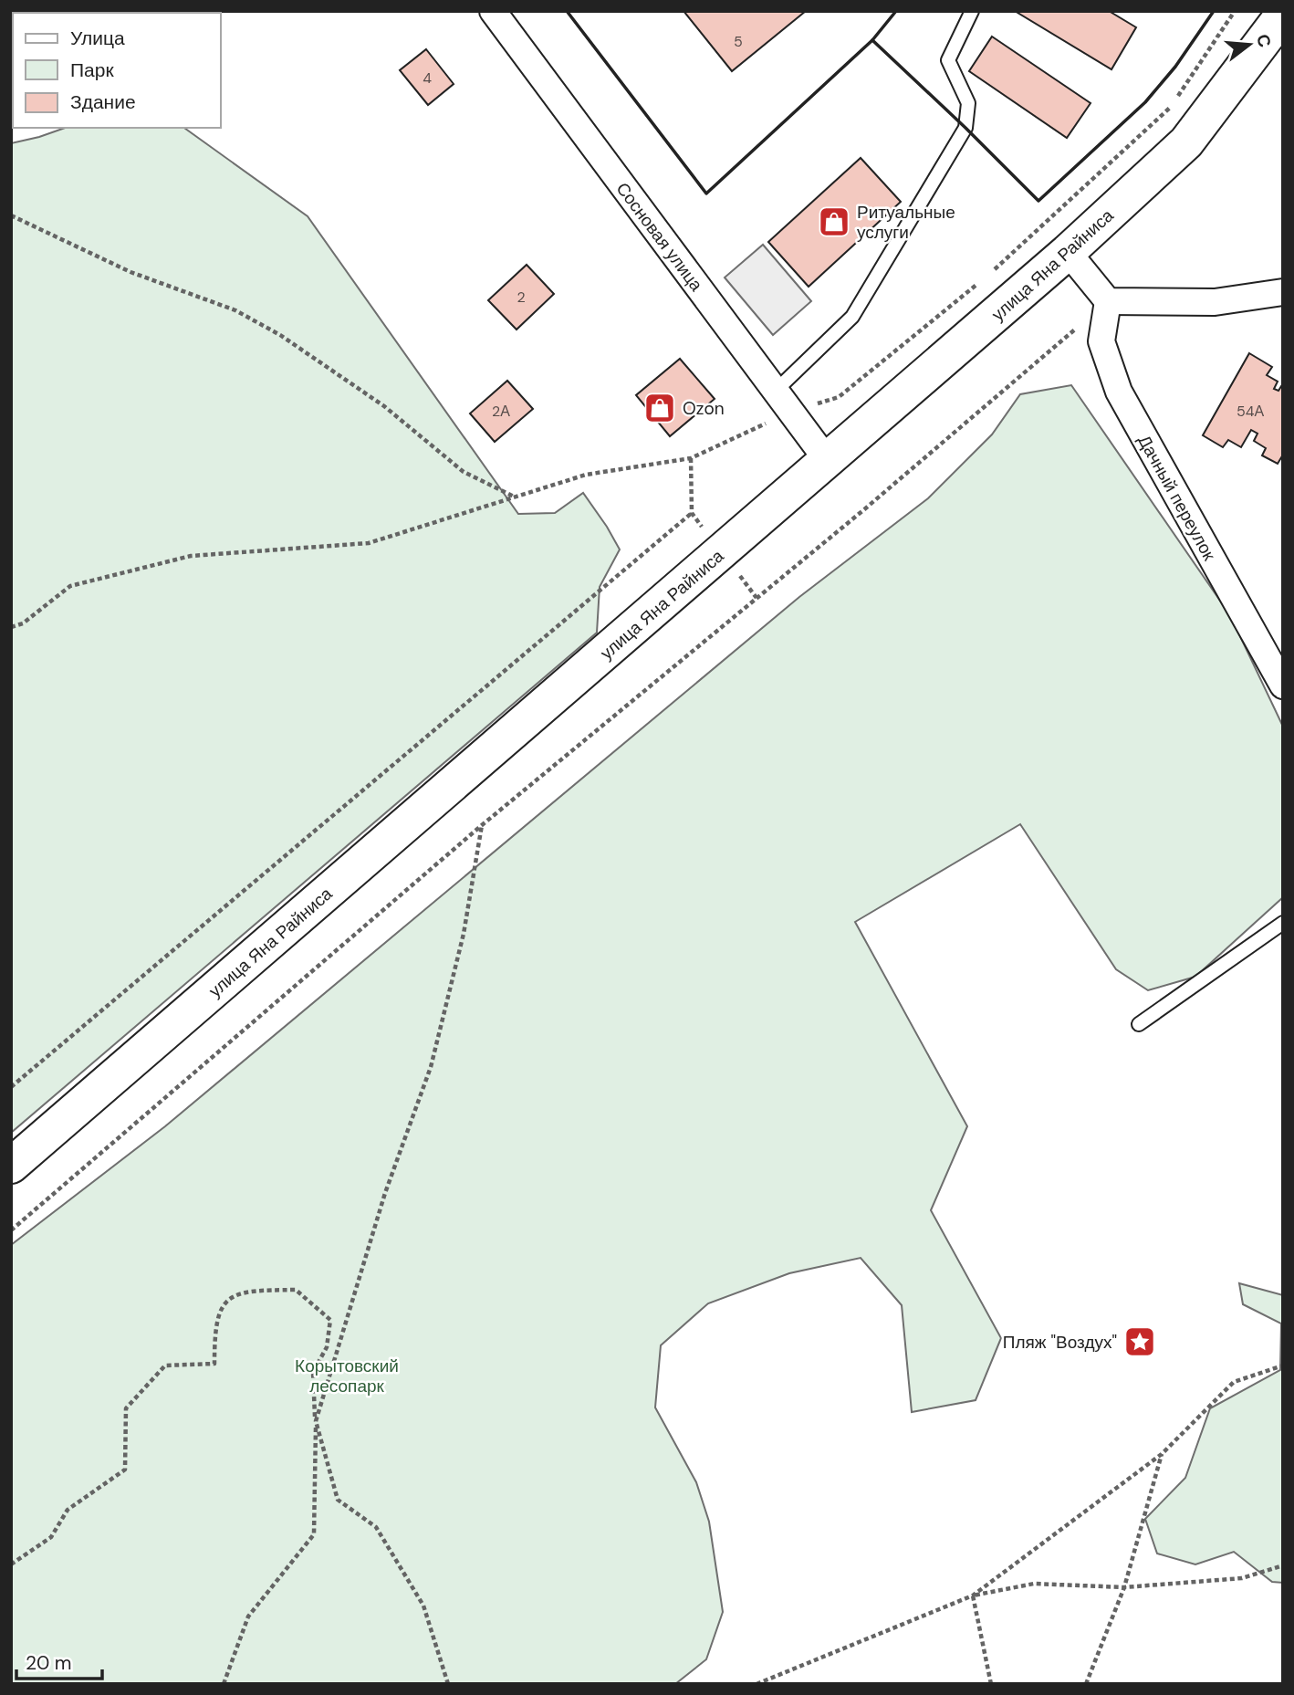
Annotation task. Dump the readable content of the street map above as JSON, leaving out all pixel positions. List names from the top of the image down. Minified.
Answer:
{"streets":{"street":["Сосновая улица","улица Яна Райниса","Дачный переулок"]},"crossings":[["Сосновая улица","улица Яна Райниса"]],"parks":["Корытовский лесопарк"],"places":{"shop":["Ритуальные услуги","Ozon"],"place":["Пляж \"Воздух\""]},"house_numbers":["5","4","2","2А","54А"],"legend":["Улица","Парк","Здание"],"scale_bar":"20 m","north":"right"}
